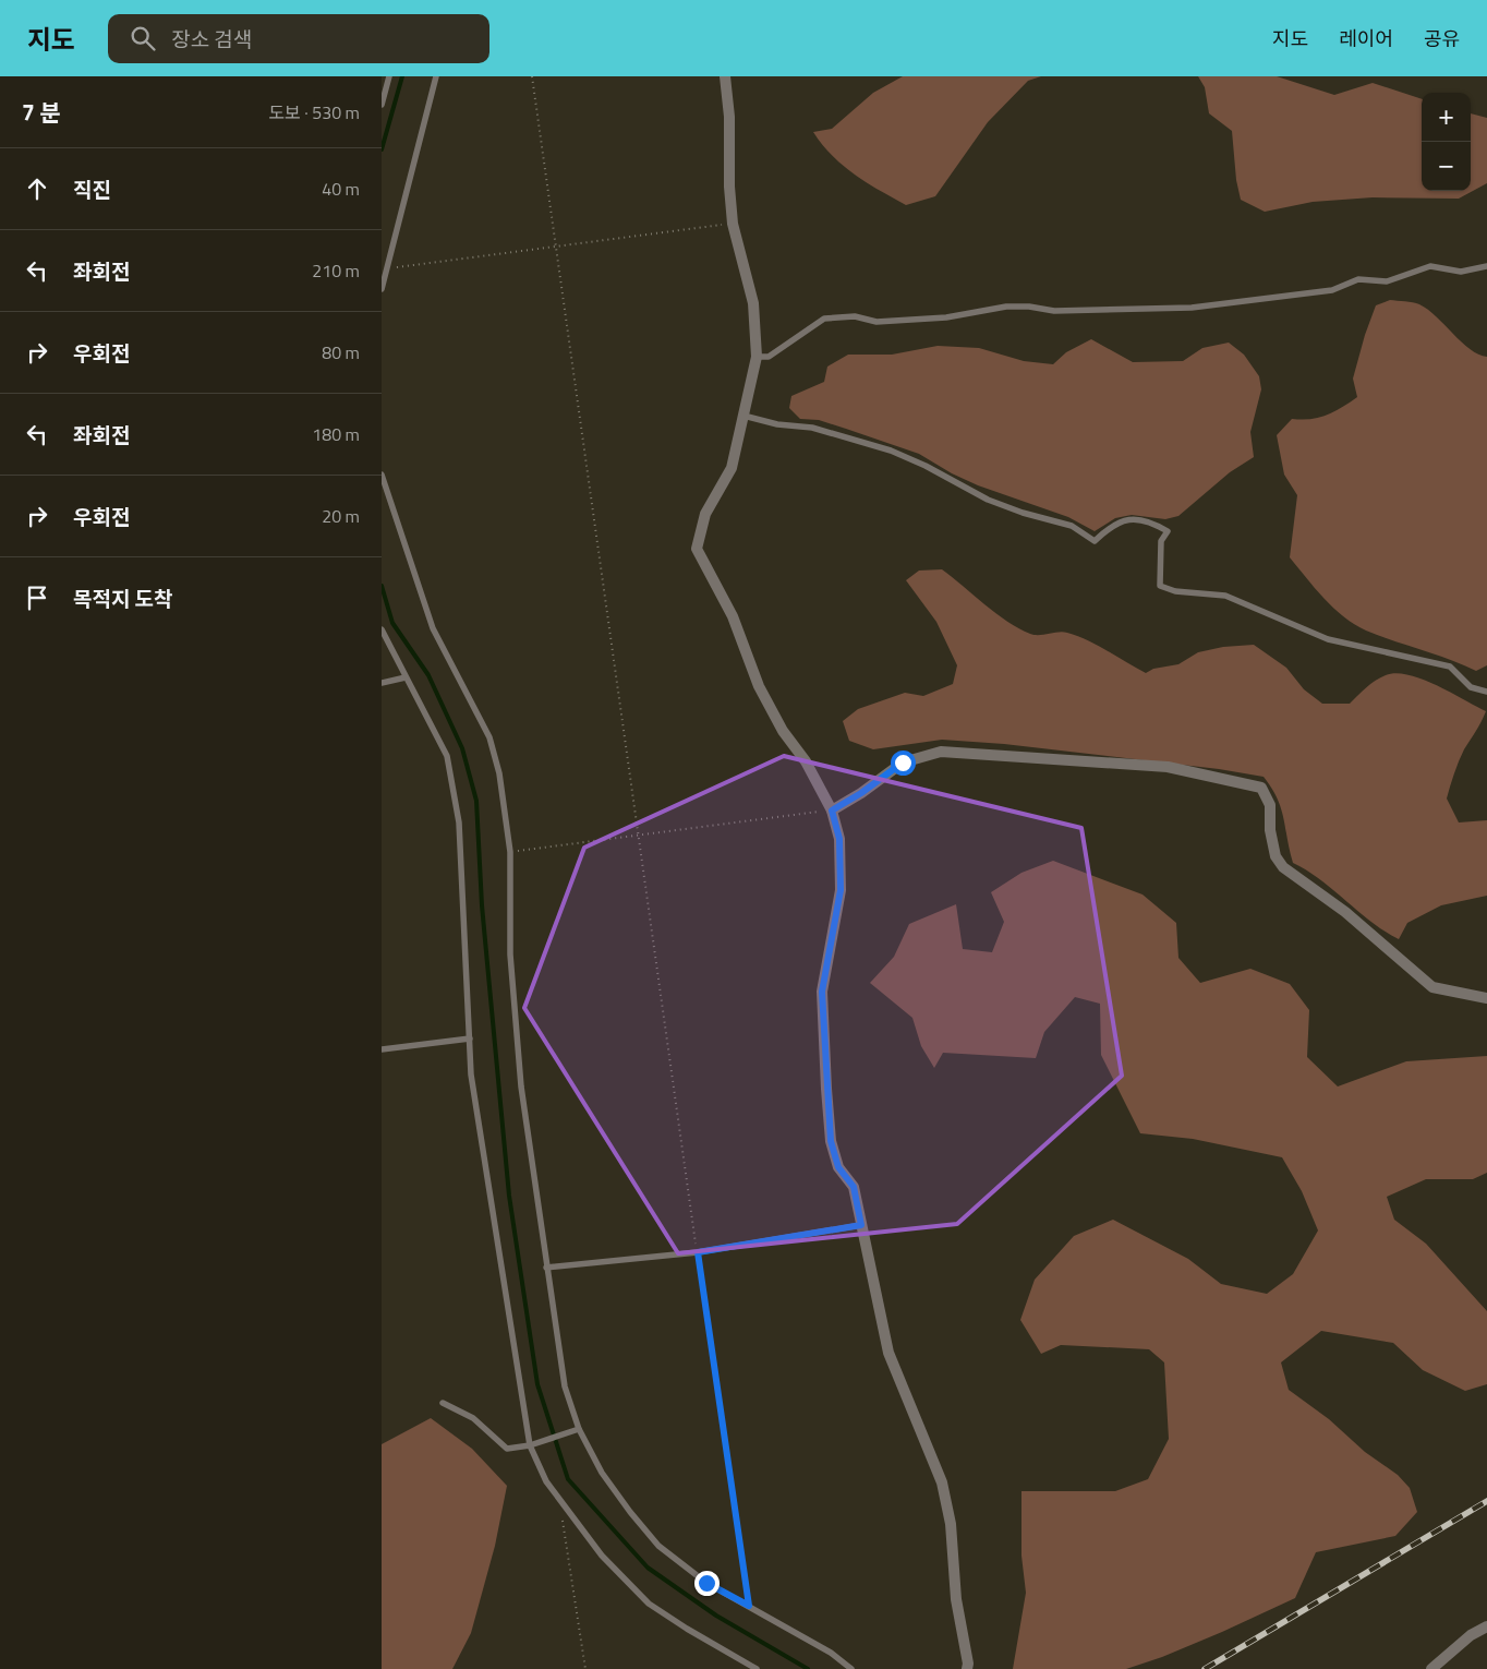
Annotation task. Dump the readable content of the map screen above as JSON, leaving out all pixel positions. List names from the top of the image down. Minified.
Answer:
{"page":{"header":"지도","search":"장소 검색","nav":["지도","레이어","공유"],"heading":["7 분","도보 · 530 m"],"map_buttons":["+","−"],"list":[["직진","40 m"],["좌회전","210 m"],["우회전","80 m"],["좌회전","180 m"],["우회전","20 m"],"목적지 도착"]}}
